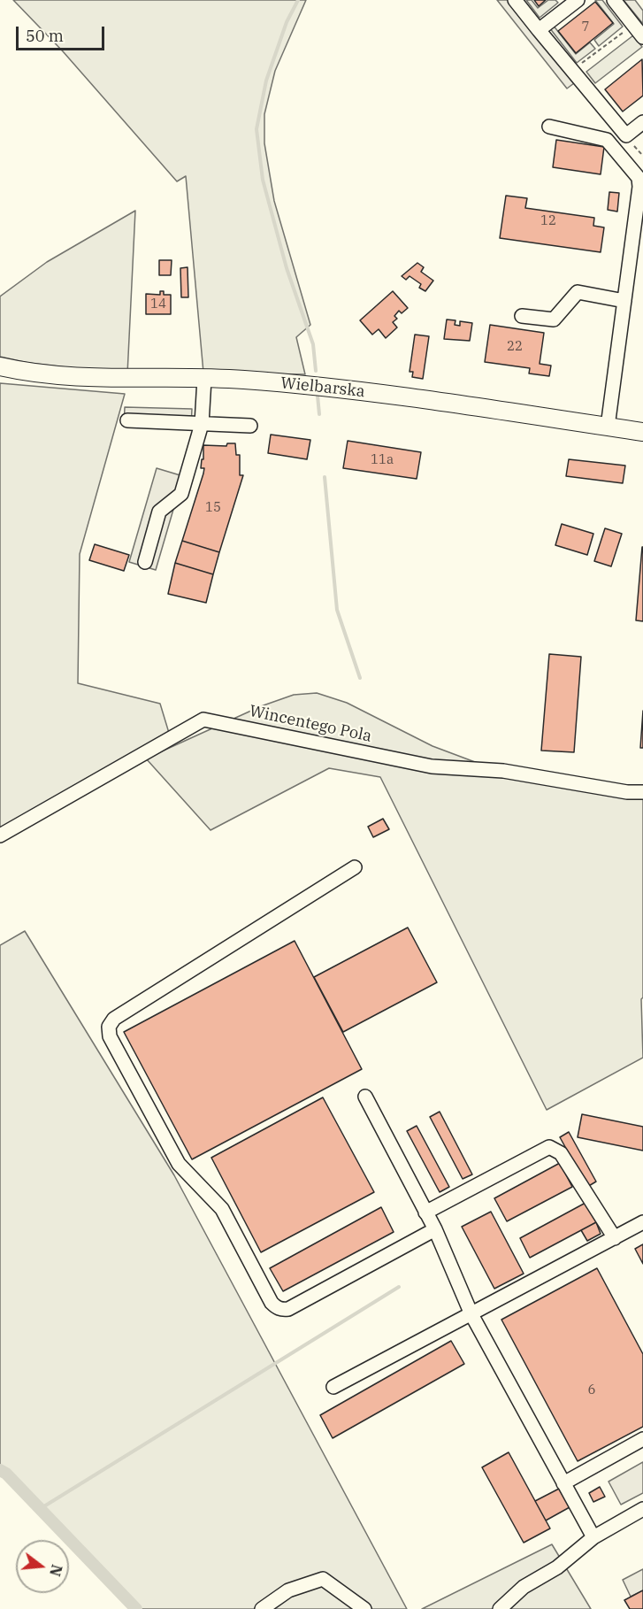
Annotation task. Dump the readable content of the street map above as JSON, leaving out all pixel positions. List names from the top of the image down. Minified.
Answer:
{"streets":{"main road":["Wielbarska"],"street":["Wincentego Pola"]},"house_numbers":["7","12","14","22","11a","15","6"],"scale_bar":"50 m","north":"right"}
